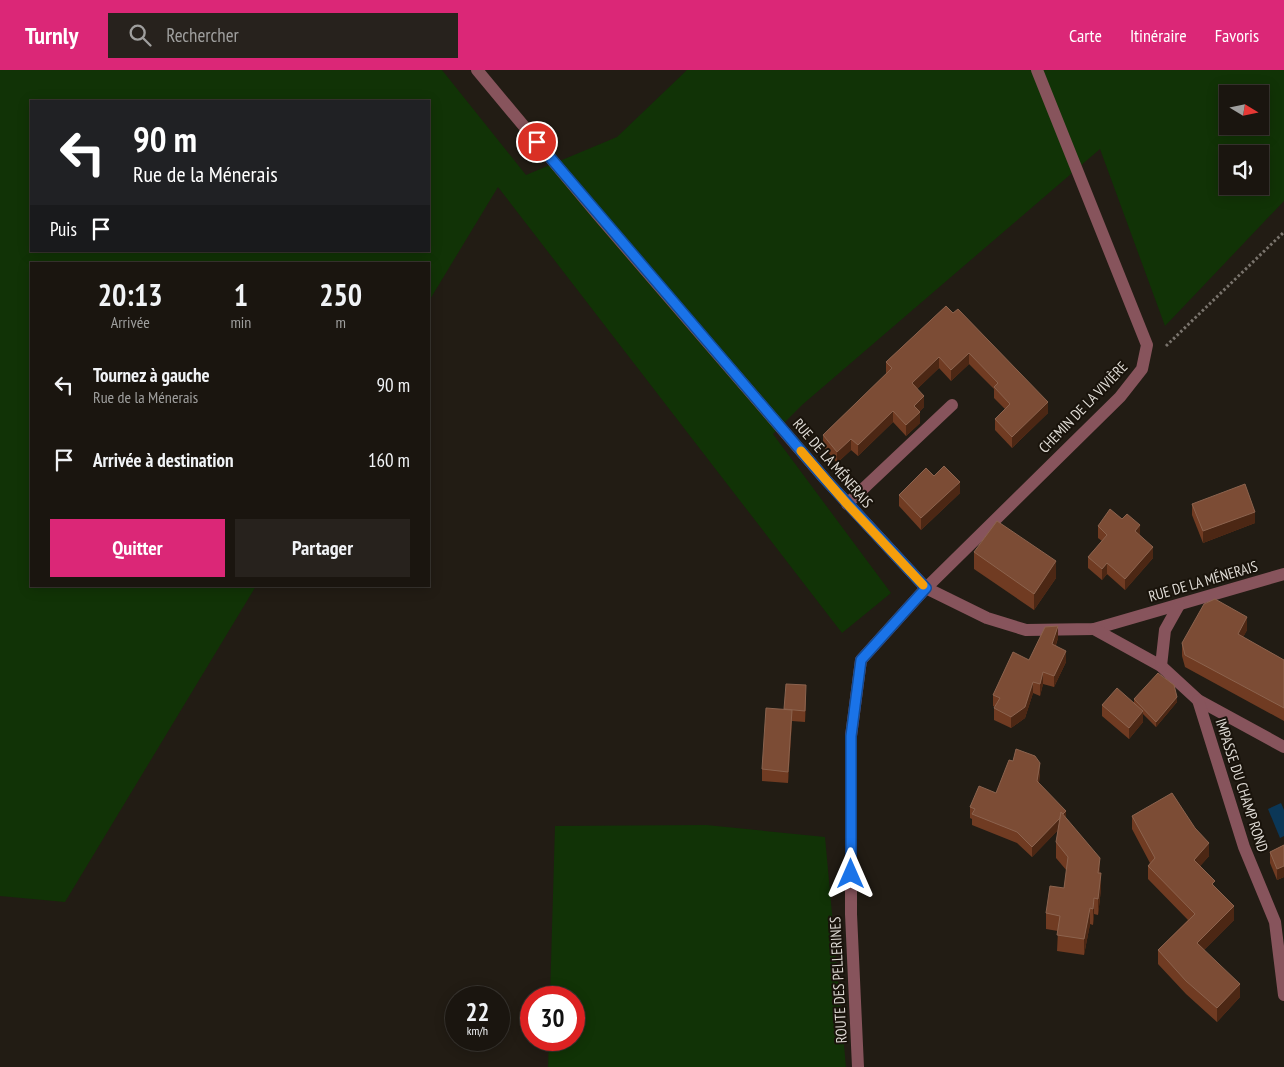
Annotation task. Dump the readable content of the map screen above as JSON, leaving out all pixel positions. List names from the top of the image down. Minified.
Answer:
{"streets":{"street":["CHEMIN DE LA VIVIÈRE","RUE DE LA MÉNERAIS","IMPASSE DU CHAMP ROND","ROUTE DES PELLERINES"]},"crossings":[["CHEMIN DE LA VIVIÈRE","RUE DE LA MÉNERAIS"],["CHEMIN DE LA VIVIÈRE","ROUTE DES PELLERINES"],["RUE DE LA MÉNERAIS","ROUTE DES PELLERINES"]],"north":"right","page":{"header":"Turnly","search":"Rechercher","nav":["Carte","Itinéraire","Favoris"],"turn":["90 m","Rue de la Ménerais"],"then":"Puis","eta":["20:13","Arrivée","1","min","250","m"],"list":[{"name":"Tournez à gauche","note":"Rue de la Ménerais","value":"90 m"},{"name":"Arrivée à destination","value":"160 m"}],"buttons":["Quitter","Partager"],"speed":"22 km/h","limit":"30"}}
